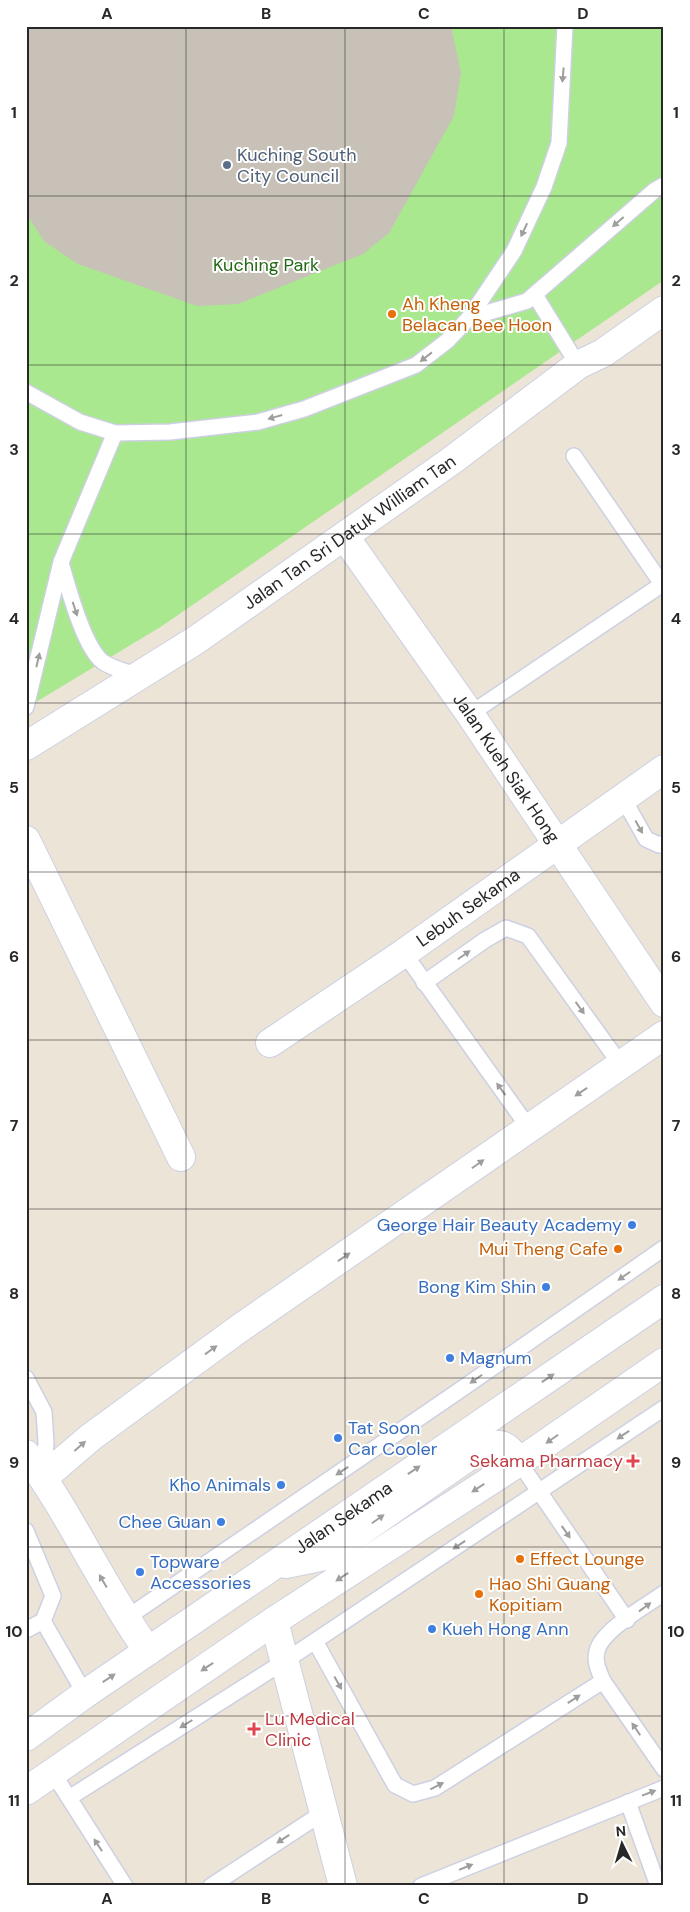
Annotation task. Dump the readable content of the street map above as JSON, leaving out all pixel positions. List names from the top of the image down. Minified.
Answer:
{"streets":{"street":["Jalan Tan Sri Datuk William Tan","Jalan Kueh Siak Hong","Lebuh Sekama","Jalan Sekama"]},"crossings":[["Jalan Tan Sri Datuk William Tan","Jalan Kueh Siak Hong"],["Jalan Kueh Siak Hong","Lebuh Sekama"]],"parks":["Kuching Park"],"places":{"other":["Kuching South City Council","Ah Kheng Belacan Bee Hoon","George Hair Beauty Academy","Mui Theng Cafe","Bong Kim Shin","Magnum","Tat Soon Car Cooler","Kho Animals","Chee Guan","Effect Lounge","Topware Accessories","Hao Shi Guang Kopitiam","Kueh Hong Ann"],"health":["Sekama Pharmacy","Lu Medical Clinic"]},"north":"top","grid":{"columns":["A","B","C","D"],"rows":["1","2","3","4","5","6","7","8","9","10","11"]}}
